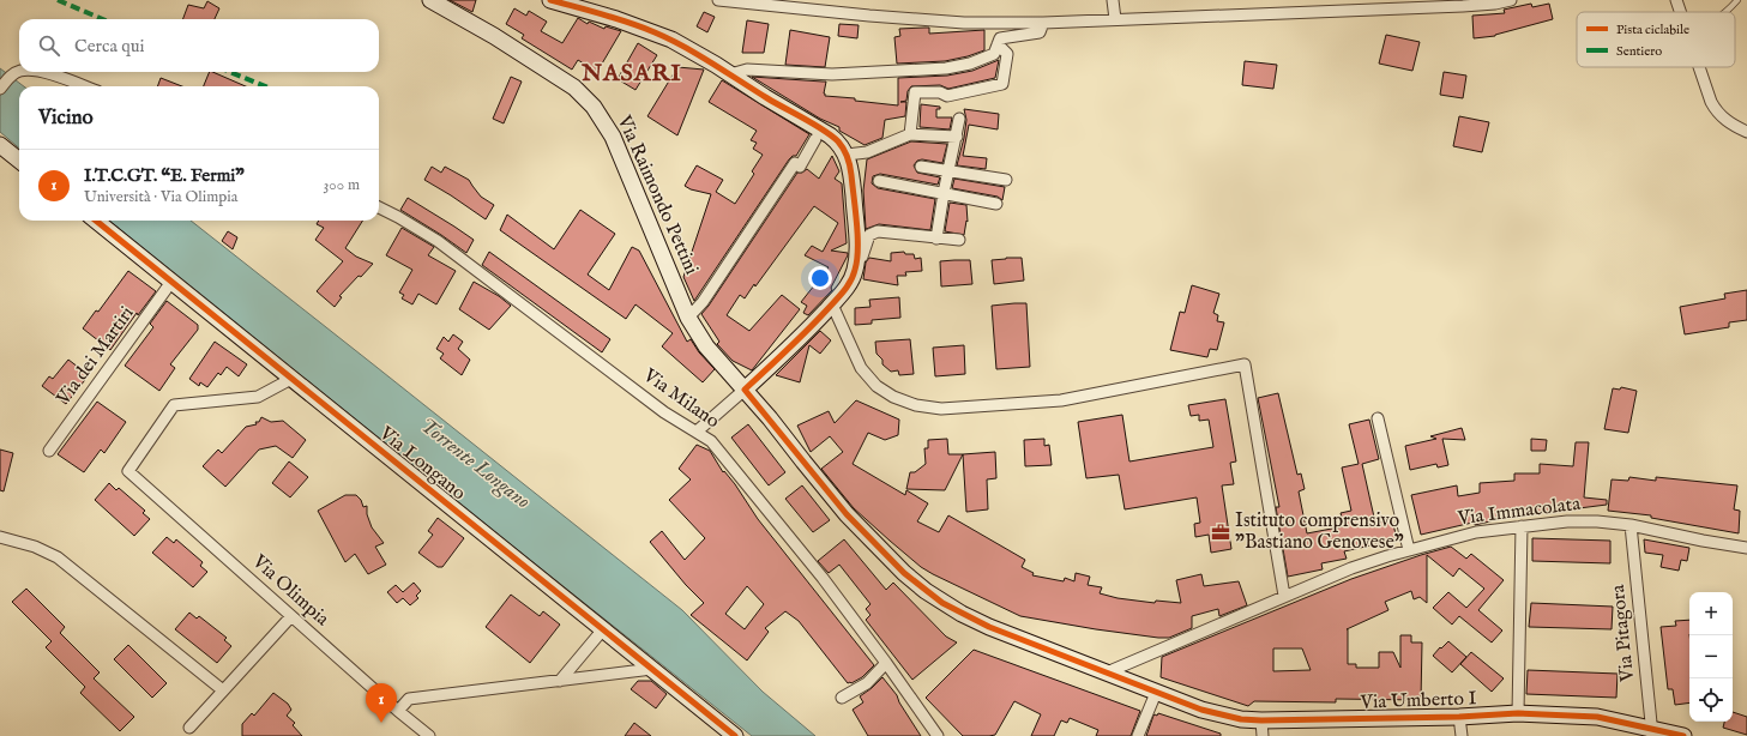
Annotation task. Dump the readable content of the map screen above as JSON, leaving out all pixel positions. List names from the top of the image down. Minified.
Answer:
{"streets":{"street":["Via Raimondo Pettini","Via dei Martiri","Via Milano","Via Longano","Via Immacolata","Via Olimpia","Via Pitagora","Via Umberto I"]},"crossings":[["Via Raimondo Pettini","Via Umberto I"],["Via dei Martiri","Via Longano"],["Via Longano","Via Olimpia"],["Via Immacolata","Via Pitagora"],["Via Immacolata","Via Umberto I"],["Via Pitagora","Via Umberto I"]],"districts":["NASARI"],"water":["Torrente Longano"],"places":{"office":["Istituto comprensivo \"Bastiano Genovese\""]},"legend":["Pista ciclabile","Sentiero"],"page":{"search":"Cerca qui","heading":"Vicino","list":[{"mark":"1","name":"I.T.C.GT. “E. Fermi\"","note":"Università · Via Olimpia","value":"300 m"}],"map_buttons":["+","−"],"pins":"1"}}
